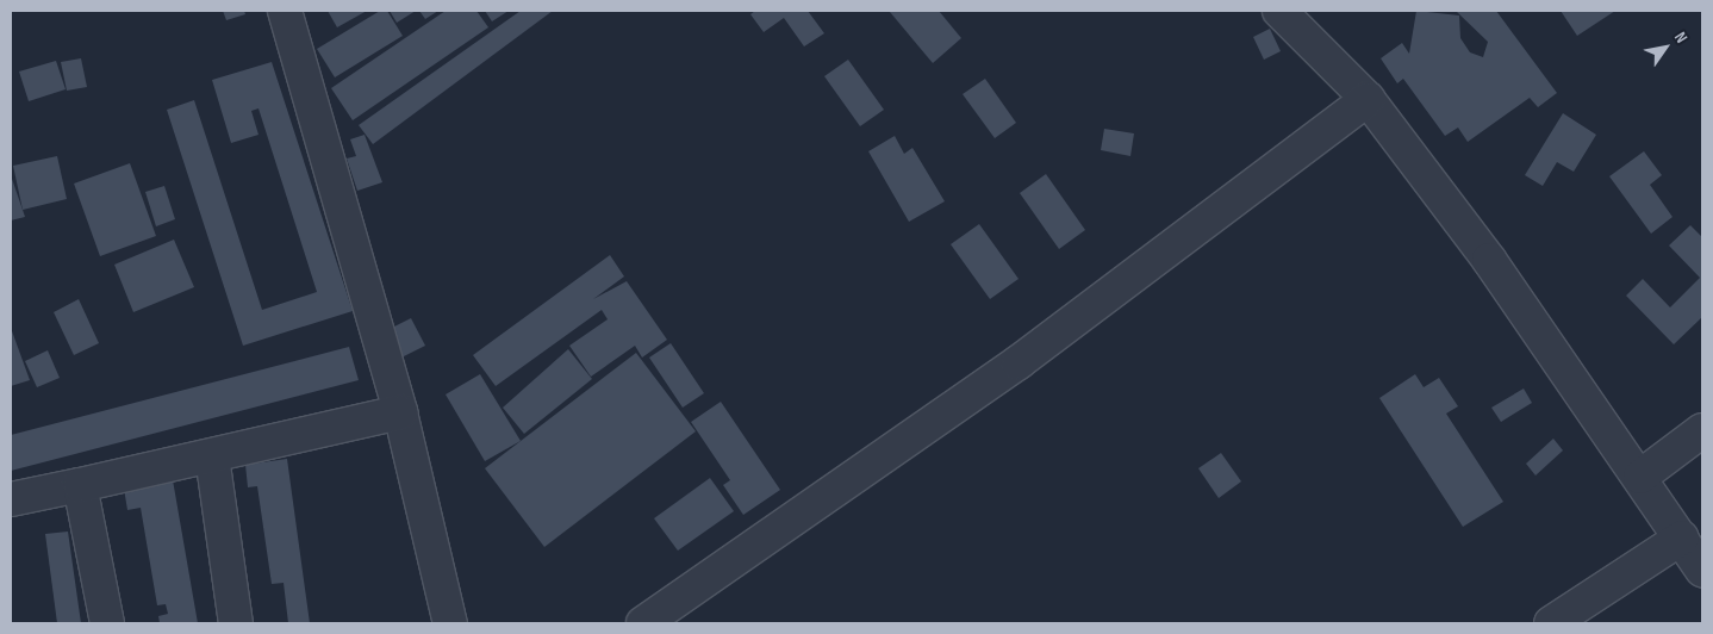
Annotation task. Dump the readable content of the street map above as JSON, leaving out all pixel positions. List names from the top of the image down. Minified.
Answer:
{"north":"top right"}
